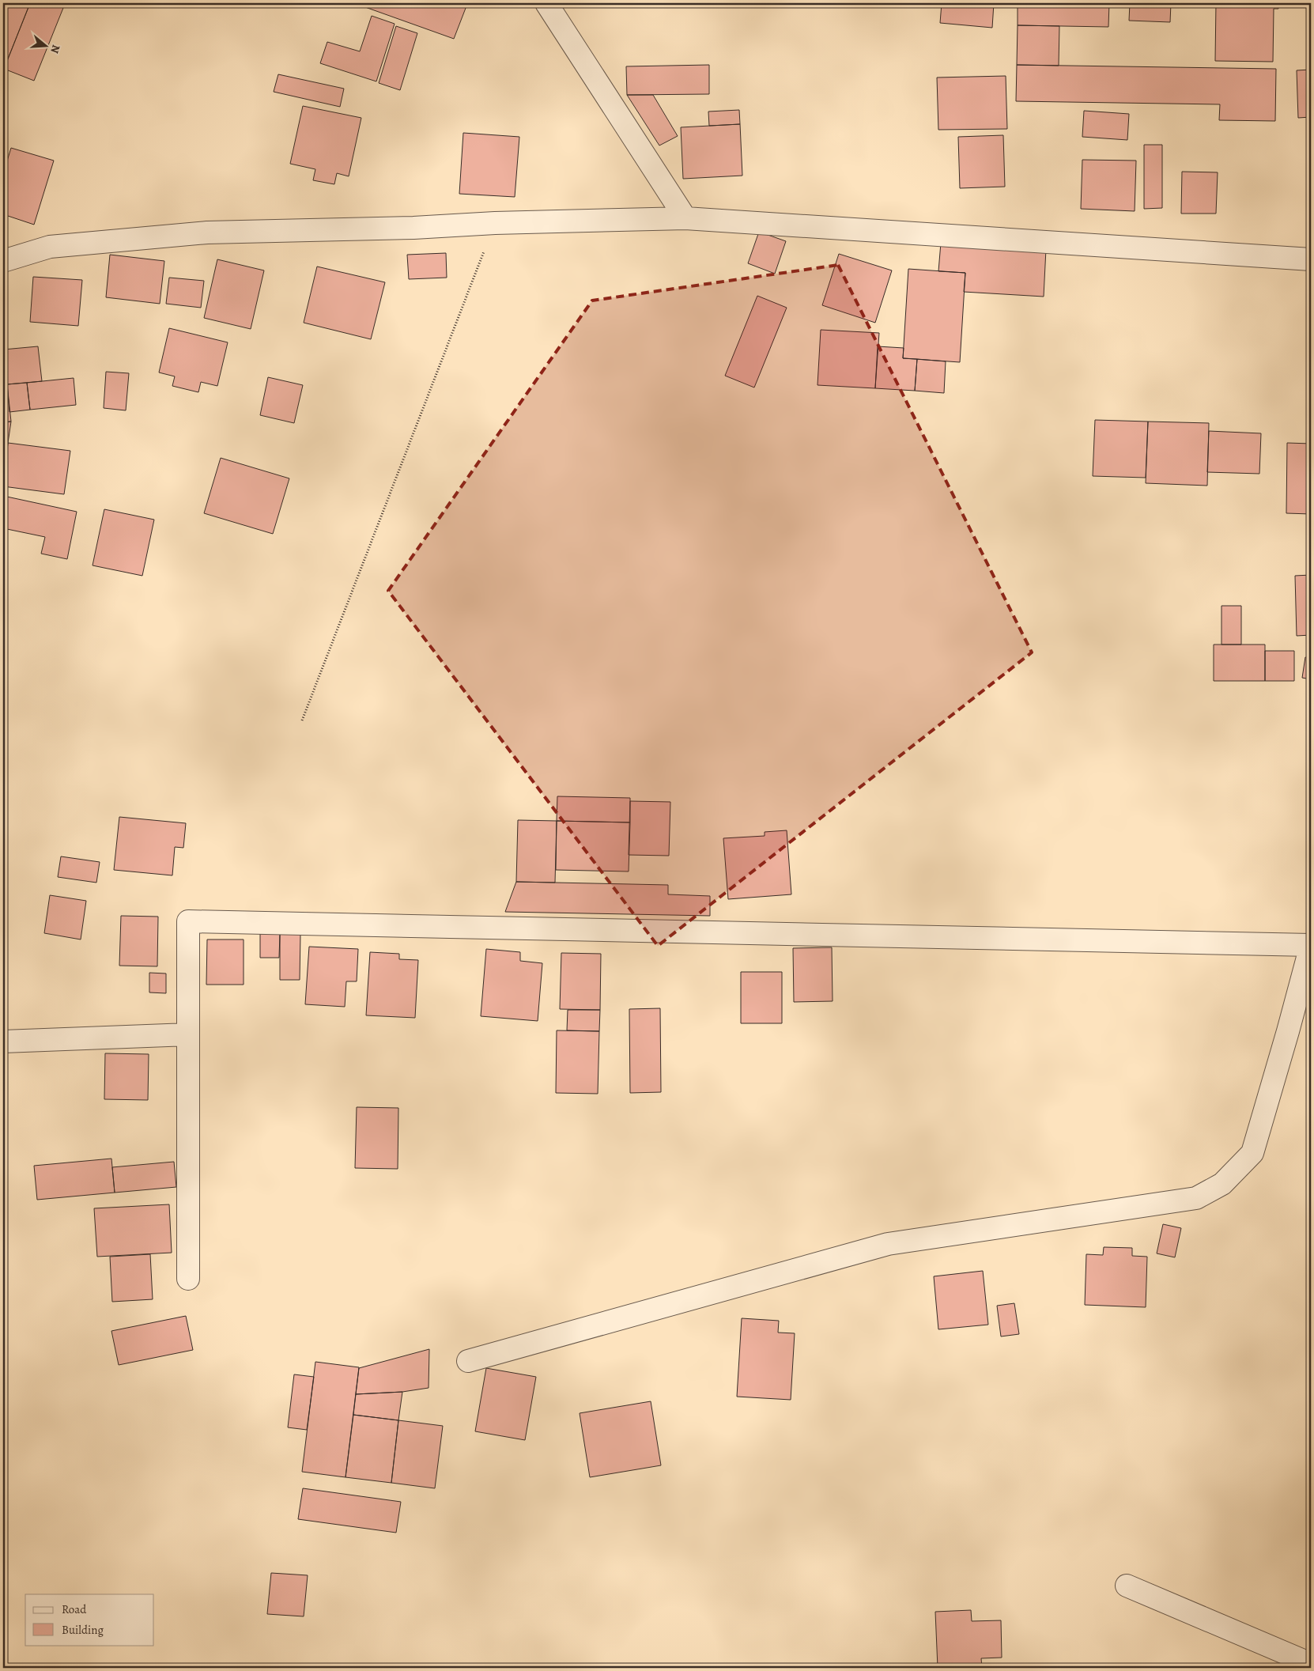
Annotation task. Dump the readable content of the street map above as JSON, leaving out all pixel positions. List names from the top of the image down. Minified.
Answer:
{"legend":["Road","Building"],"north":"right"}
